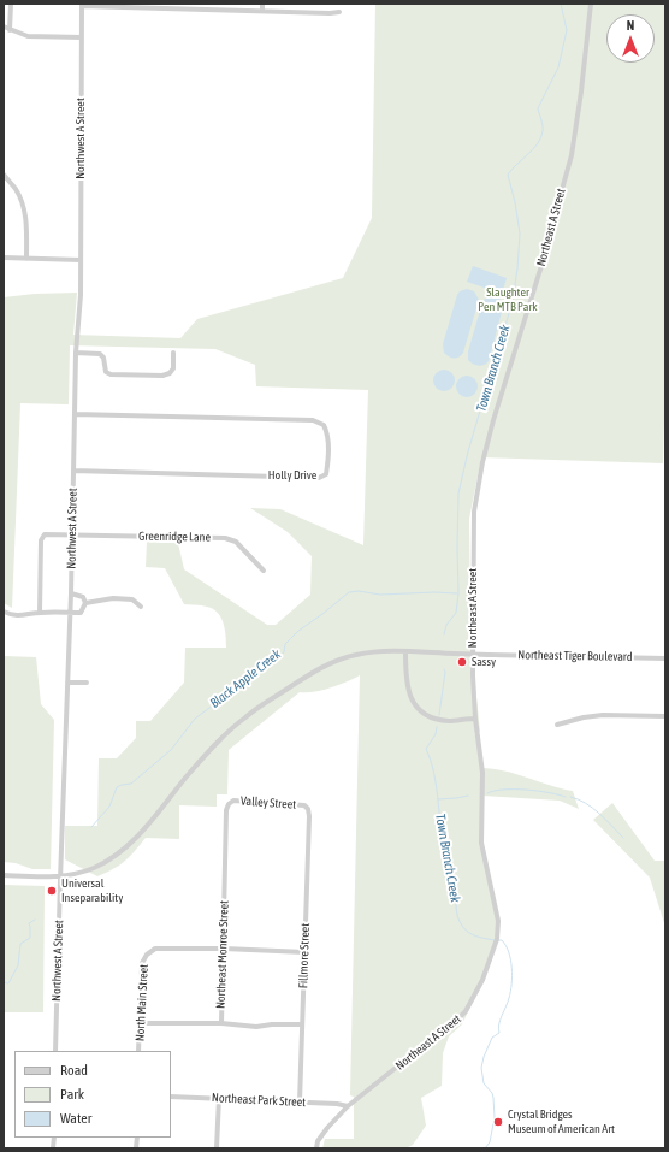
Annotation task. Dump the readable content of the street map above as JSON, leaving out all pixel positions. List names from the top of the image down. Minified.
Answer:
{"streets":{"street":["Northwest A Street","Northeast A Street","Holly Drive","Greenridge Lane","Northeast Tiger Boulevard","Valley Street","Northeast Monroe Street","Fillmore Street","North Main Street","Northeast Park Street"]},"crossings":[["Northwest A Street","Holly Drive"],["Northwest A Street","Greenridge Lane"],["Northwest A Street","Northeast Tiger Boulevard"],["Northeast A Street","Northeast Park Street"],["Valley Street","Northeast Monroe Street"],["Valley Street","Fillmore Street"],["Northeast Monroe Street","North Main Street"],["Fillmore Street","Northeast Park Street"]],"water":["Town Branch Creek","Black Apple Creek"],"parks":["Slaughter Pen MTB Park"],"places":["Sassy","Universal Inseparability","Crystal Bridges Museum of American Art"],"legend":["Road","Park","Water"],"north":"top"}
